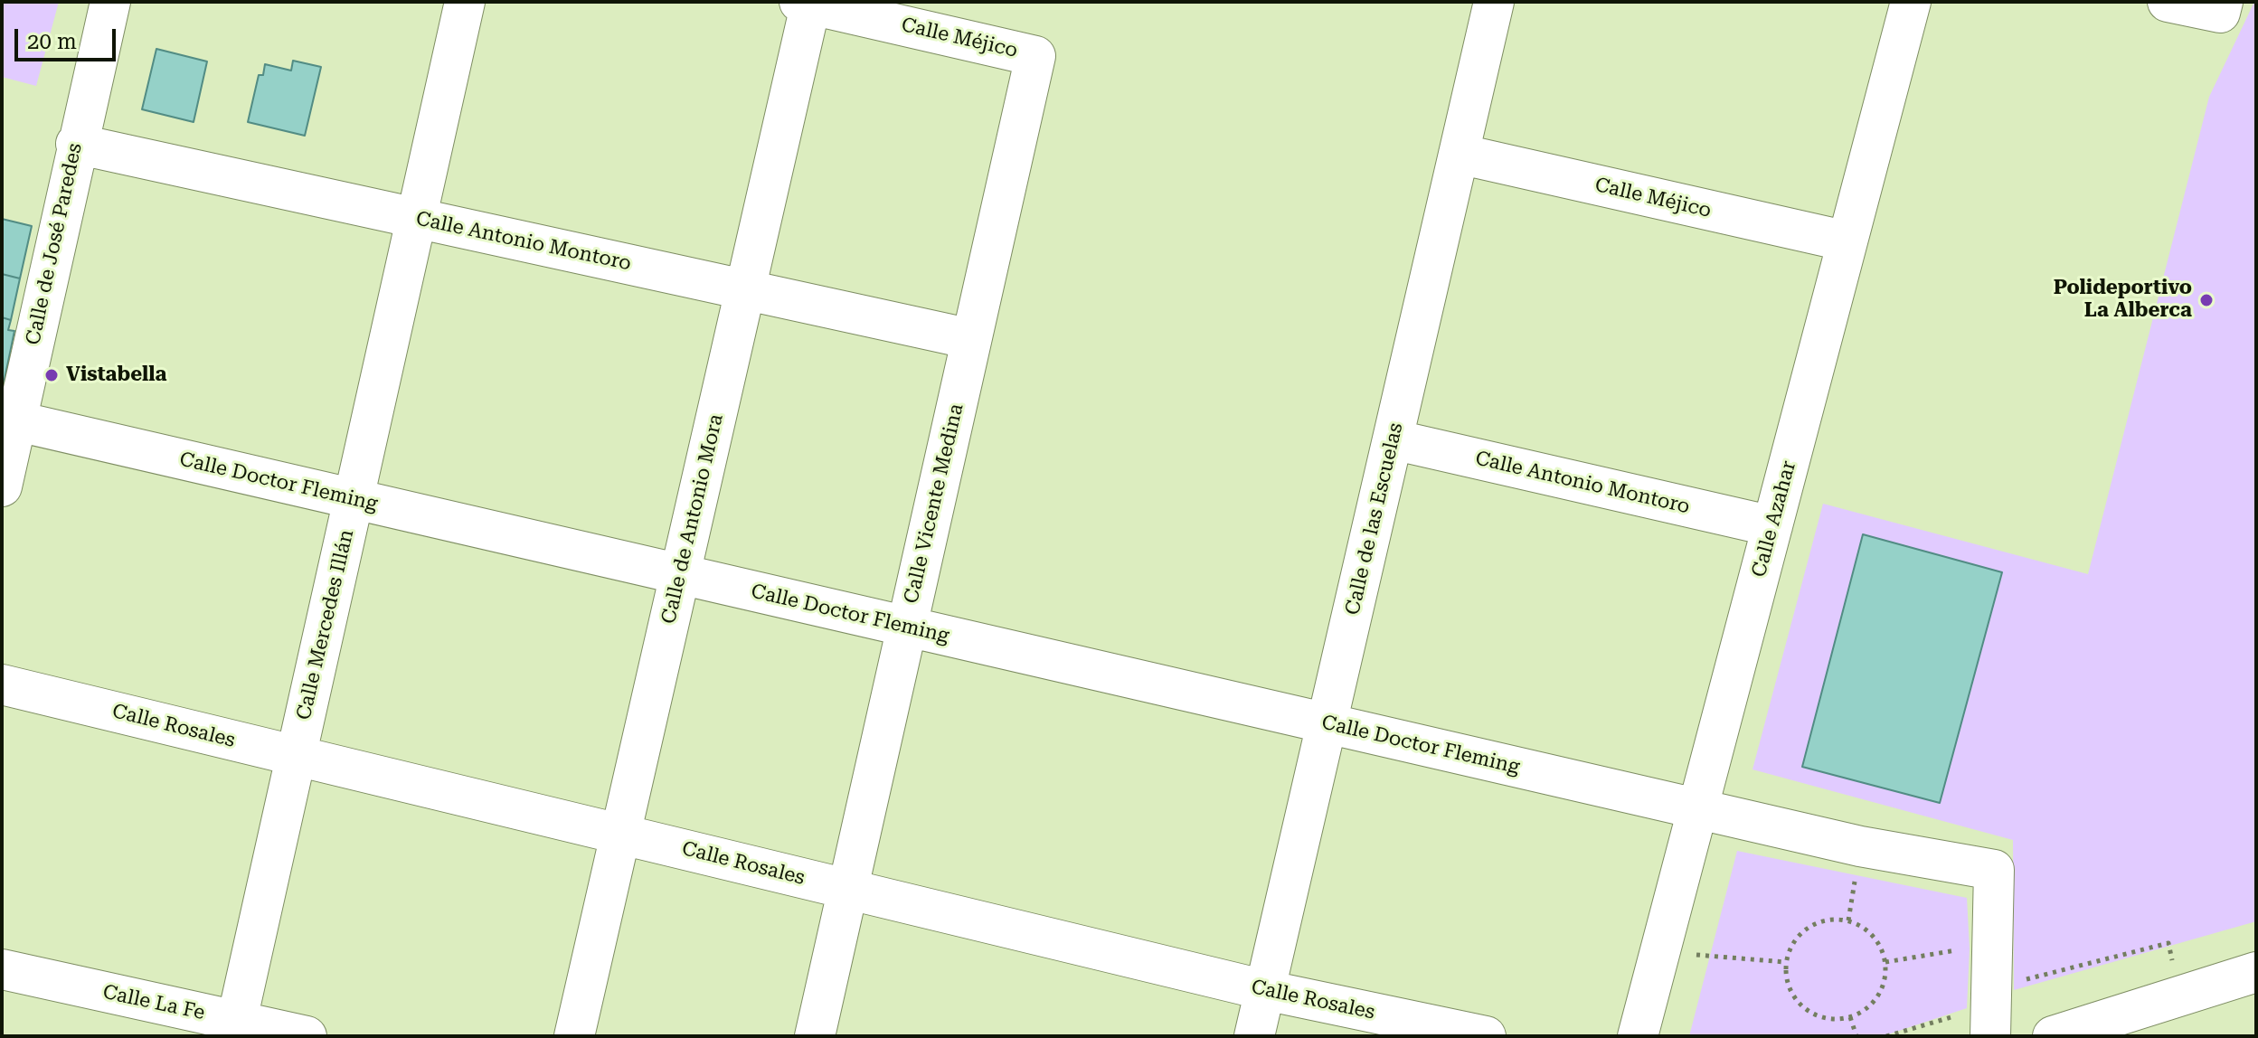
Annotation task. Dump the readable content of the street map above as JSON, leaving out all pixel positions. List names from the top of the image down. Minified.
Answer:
{"streets":{"street":["Calle Méjico","Calle Antonio Montoro","Calle de José Paredes","Calle Doctor Fleming","Calle Vicente Medina","Calle de Antonio Mora","Calle de las Escuelas","Calle Azahar","Calle Mercedes Illán","Calle Rosales","Calle La Fe"]},"crossings":[["Calle Méjico","Calle Vicente Medina"],["Calle Méjico","Calle de Antonio Mora"],["Calle Méjico","Calle de las Escuelas"],["Calle Méjico","Calle Azahar"],["Calle Antonio Montoro","Calle de José Paredes"],["Calle Antonio Montoro","Calle Vicente Medina"],["Calle Antonio Montoro","Calle de Antonio Mora"],["Calle Antonio Montoro","Calle de las Escuelas"],["Calle Antonio Montoro","Calle Azahar"],["Calle Antonio Montoro","Calle Mercedes Illán"],["Calle de José Paredes","Calle Doctor Fleming"],["Calle Doctor Fleming","Calle Vicente Medina"],["Calle Doctor Fleming","Calle de Antonio Mora"],["Calle Doctor Fleming","Calle de las Escuelas"],["Calle Doctor Fleming","Calle Azahar"],["Calle Doctor Fleming","Calle Mercedes Illán"],["Calle Vicente Medina","Calle Rosales"],["Calle de Antonio Mora","Calle Rosales"],["Calle de las Escuelas","Calle Rosales"],["Calle Mercedes Illán","Calle Rosales"],["Calle Mercedes Illán","Calle La Fe"]],"places":["Polideportivo La Alberca","Vistabella"],"scale_bar":"20 m"}
